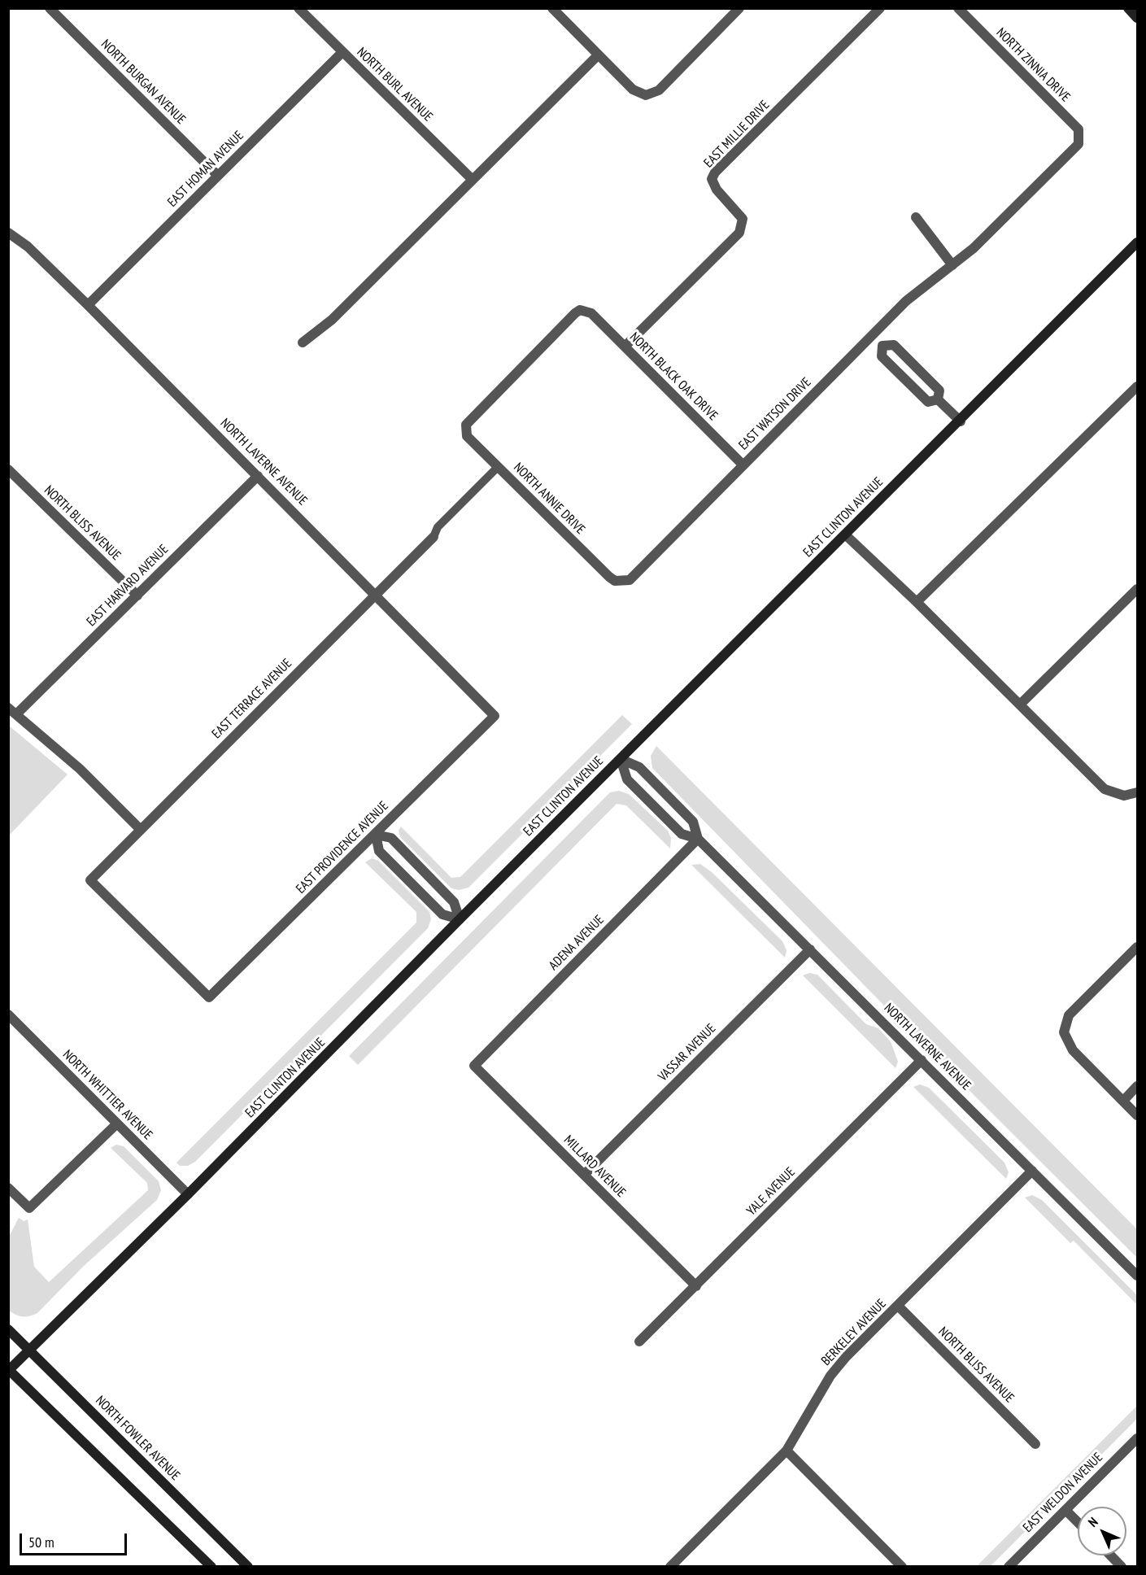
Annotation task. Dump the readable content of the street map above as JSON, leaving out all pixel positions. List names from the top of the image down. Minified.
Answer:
{"streets":{"street":["NORTH ZINNIA DRIVE","NORTH BURGAN AVENUE","NORTH BURL AVENUE","EAST MILLIE DRIVE","EAST HOMAN AVENUE","NORTH BLACK OAK DRIVE","EAST WATSON DRIVE","NORTH LAVERNE AVENUE","NORTH ANNIE DRIVE","EAST CLINTON AVENUE","NORTH BLISS AVENUE","EAST HARVARD AVENUE","EAST TERRACE AVENUE","EAST PROVIDENCE AVENUE","ADENA AVENUE","VASSAR AVENUE","NORTH WHITTIER AVENUE","MILLARD AVENUE","YALE AVENUE","BERKELEY AVENUE","NORTH FOWLER AVENUE","EAST WELDON AVENUE"]},"crossings":[["NORTH ZINNIA DRIVE","EAST WATSON DRIVE"],["NORTH BURGAN AVENUE","EAST HOMAN AVENUE"],["NORTH BURL AVENUE","EAST HOMAN AVENUE"],["EAST MILLIE DRIVE","NORTH BLACK OAK DRIVE"],["EAST HOMAN AVENUE","NORTH LAVERNE AVENUE"],["NORTH BLACK OAK DRIVE","EAST WATSON DRIVE"],["NORTH BLACK OAK DRIVE","NORTH ANNIE DRIVE"],["EAST WATSON DRIVE","NORTH ANNIE DRIVE"],["NORTH LAVERNE AVENUE","EAST HARVARD AVENUE"],["NORTH LAVERNE AVENUE","EAST TERRACE AVENUE"],["NORTH LAVERNE AVENUE","EAST PROVIDENCE AVENUE"],["NORTH LAVERNE AVENUE","ADENA AVENUE"],["NORTH LAVERNE AVENUE","VASSAR AVENUE"],["NORTH LAVERNE AVENUE","YALE AVENUE"],["NORTH LAVERNE AVENUE","BERKELEY AVENUE"],["EAST CLINTON AVENUE","NORTH WHITTIER AVENUE"],["EAST CLINTON AVENUE","NORTH FOWLER AVENUE"],["NORTH BLISS AVENUE","EAST HARVARD AVENUE"],["NORTH BLISS AVENUE","BERKELEY AVENUE"],["EAST TERRACE AVENUE","EAST PROVIDENCE AVENUE"],["ADENA AVENUE","MILLARD AVENUE"],["VASSAR AVENUE","MILLARD AVENUE"],["MILLARD AVENUE","YALE AVENUE"]],"scale_bar":"50 m","north":"top left"}
